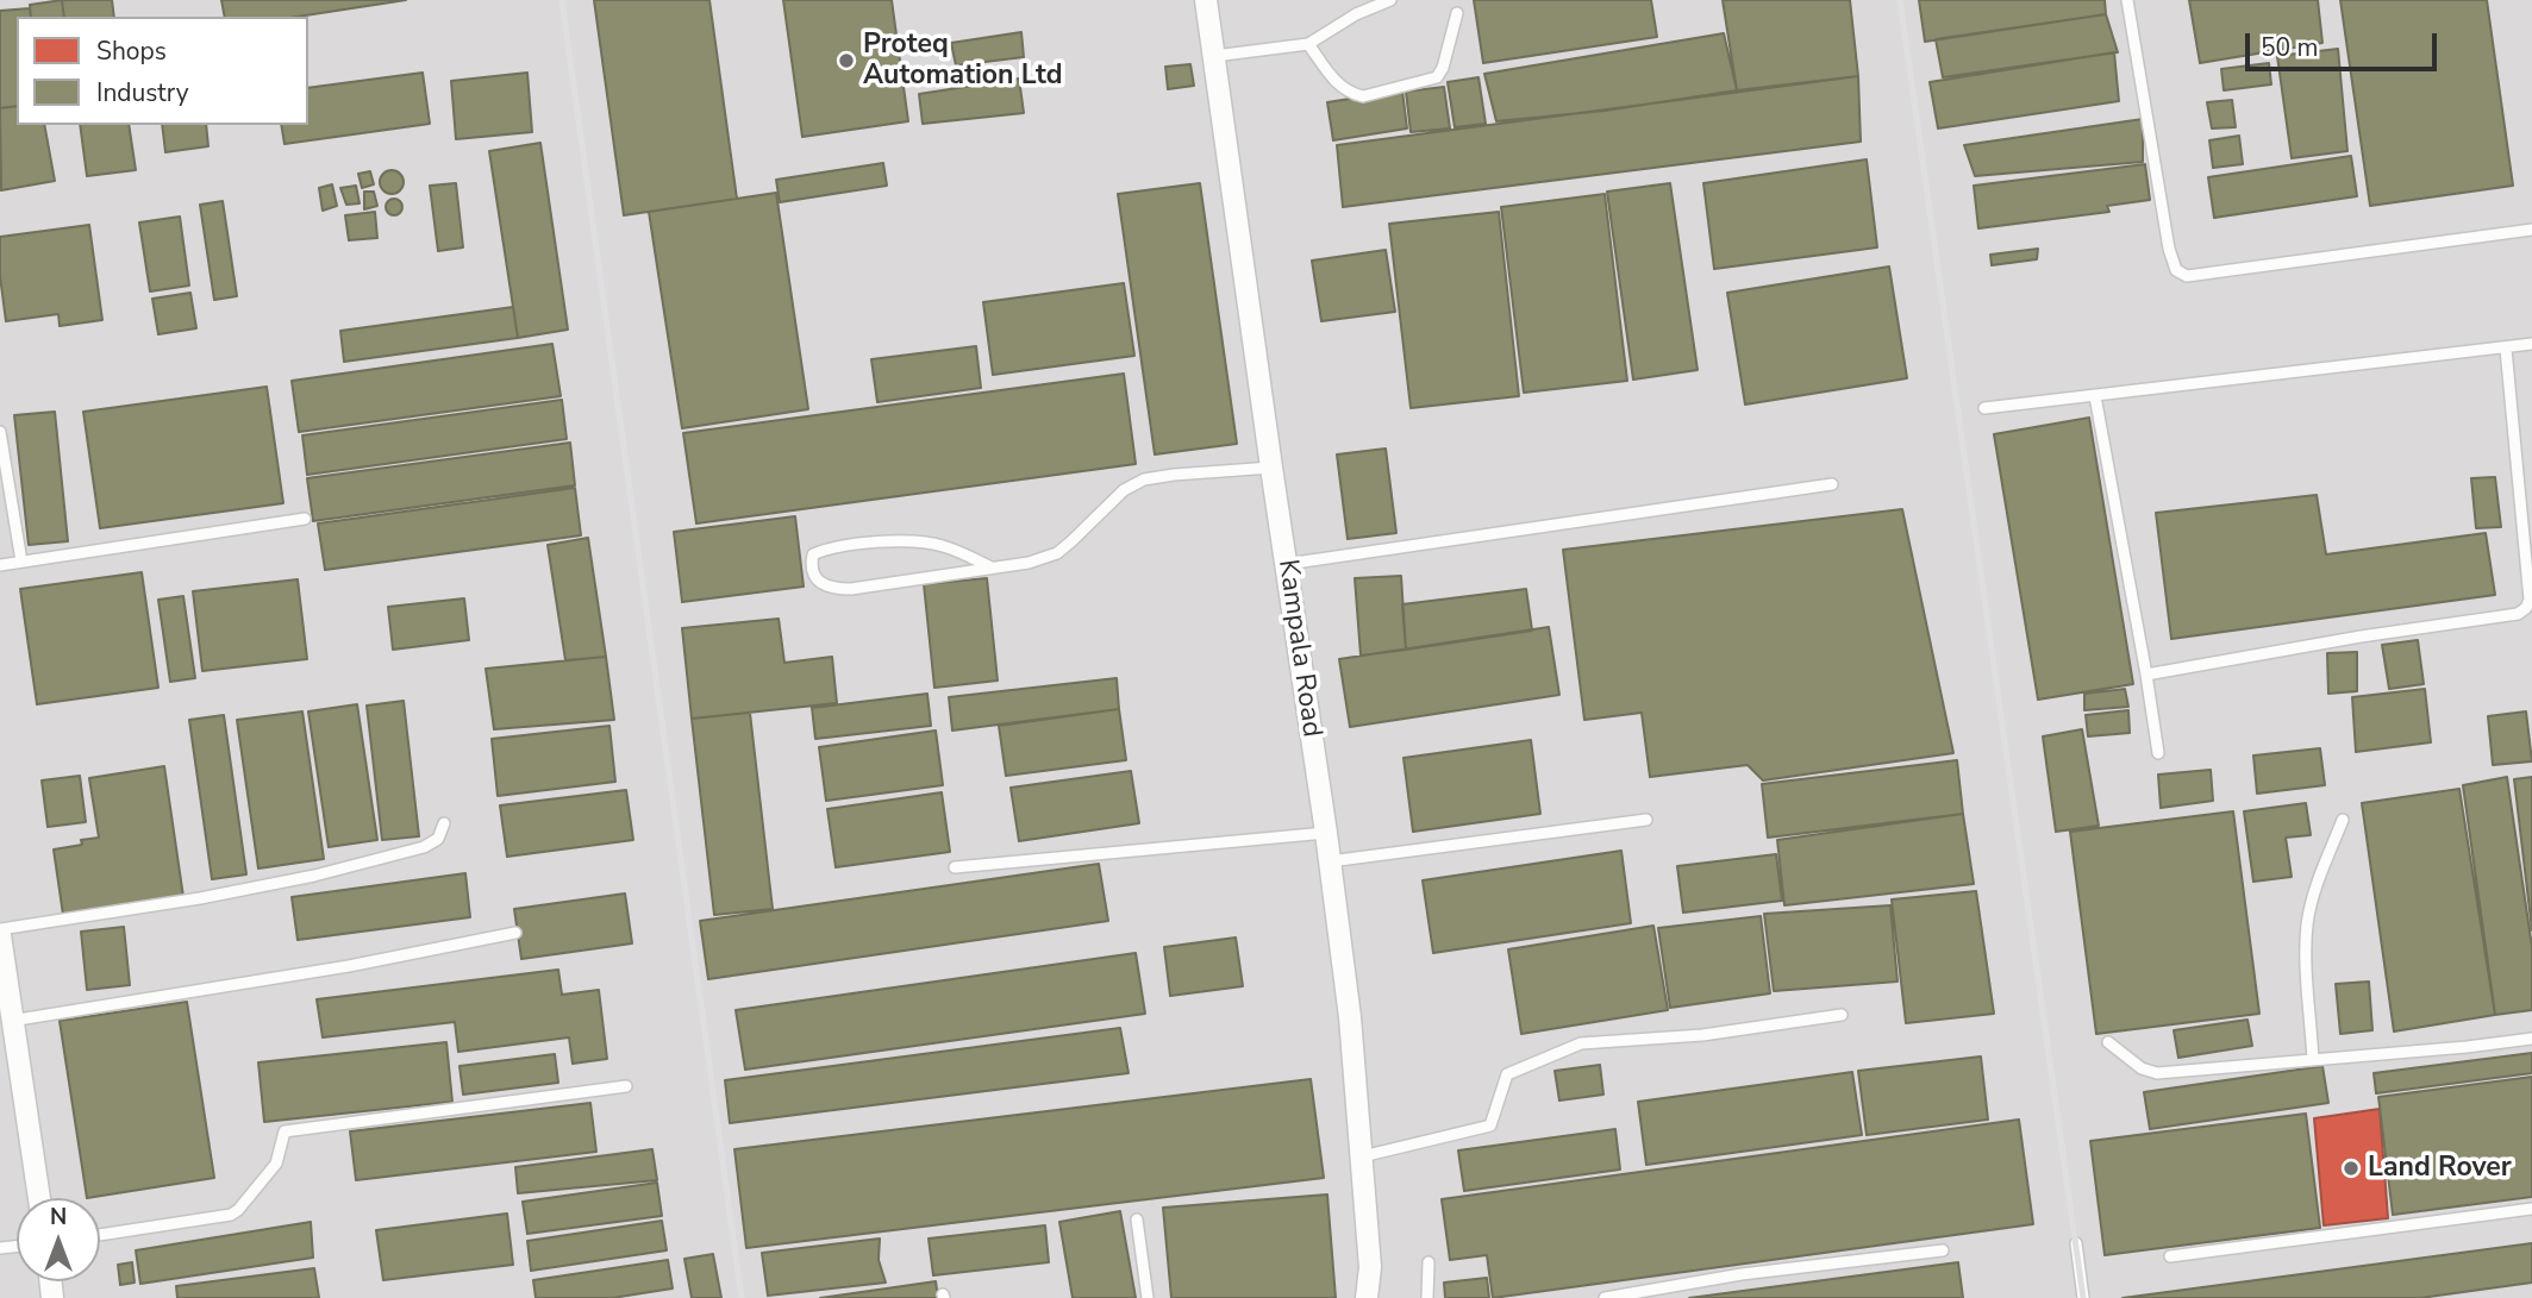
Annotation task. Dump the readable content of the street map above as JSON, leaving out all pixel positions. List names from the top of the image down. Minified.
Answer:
{"streets":{"street":["Kampala Road"]},"places":["Proteq Automation Ltd","Land Rover"],"legend":["Shops","Industry"],"scale_bar":"50 m","north":"top"}
